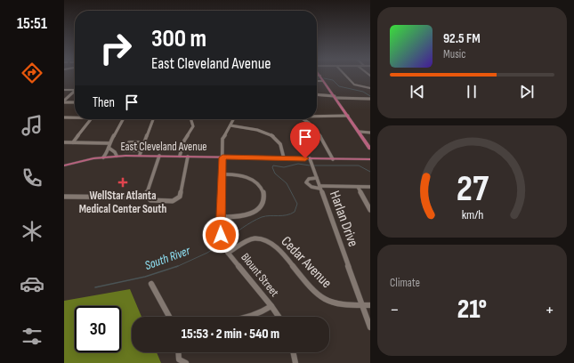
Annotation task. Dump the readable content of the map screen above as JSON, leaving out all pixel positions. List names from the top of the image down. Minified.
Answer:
{"streets":{"main road":["East Cleveland Avenue"],"street":["Harlan Drive","Cedar Avenue","Blount Street"]},"crossings":[["East Cleveland Avenue","Harlan Drive"],["East Cleveland Avenue","Blount Street"],["Harlan Drive","Cedar Avenue"],["Cedar Avenue","Blount Street"]],"water":["South River"],"places":{"health":["WellStar Atlanta Medical Center South"]},"page":{"tabs":"15:51","turn":["300 m","East Cleveland Avenue"],"song":["92.5 FM","Music"],"then":"Then","tile":"Climate","heat":["−","21°","+"],"limit":"30","trip":"15:53 · 2 min · 540 m","gauge":["27","km/h"]}}
